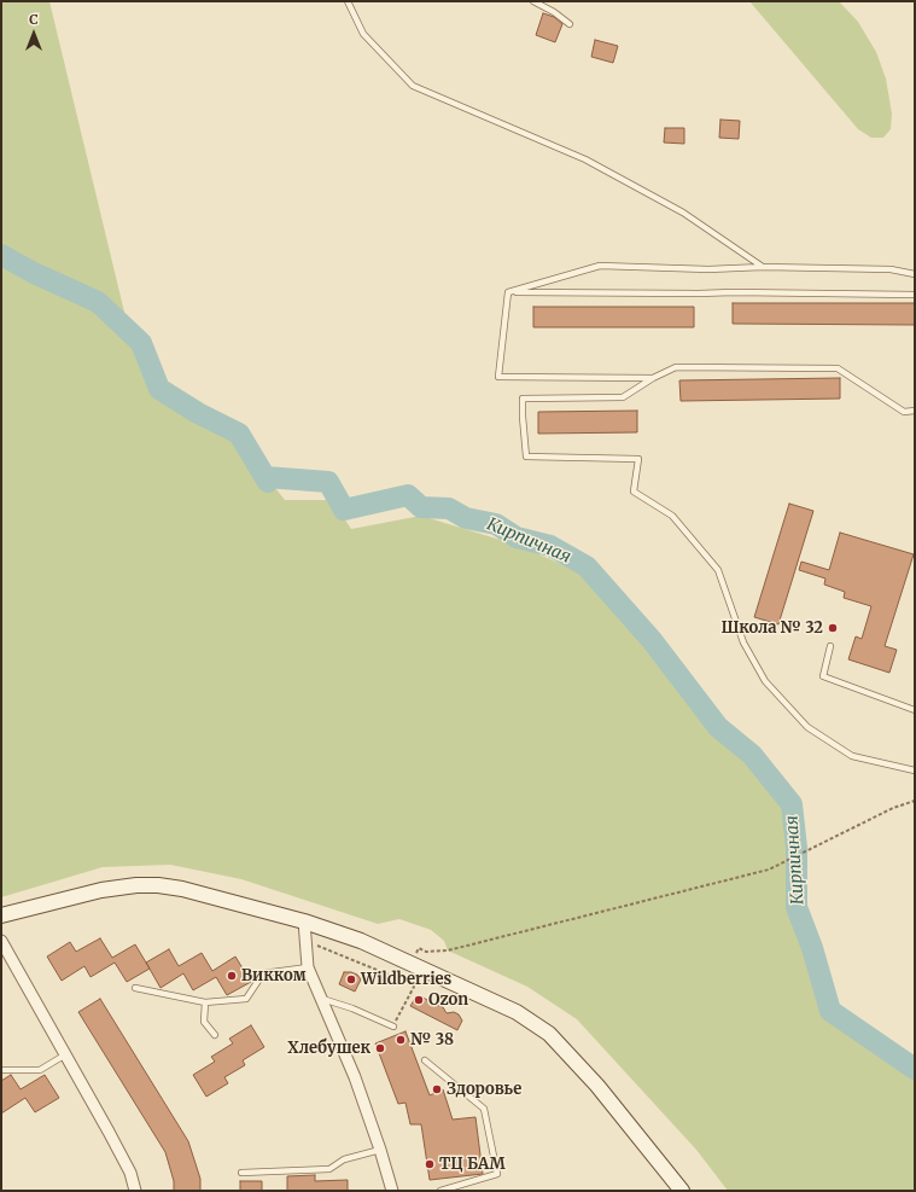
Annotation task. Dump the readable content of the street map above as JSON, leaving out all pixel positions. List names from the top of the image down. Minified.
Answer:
{"water":["Кирпичная"],"places":["Школа № 32","Викком","Wildberries","Ozon","№ 38","Хлебушек","Здоровье","ТЦ БАМ"],"north":"top"}
